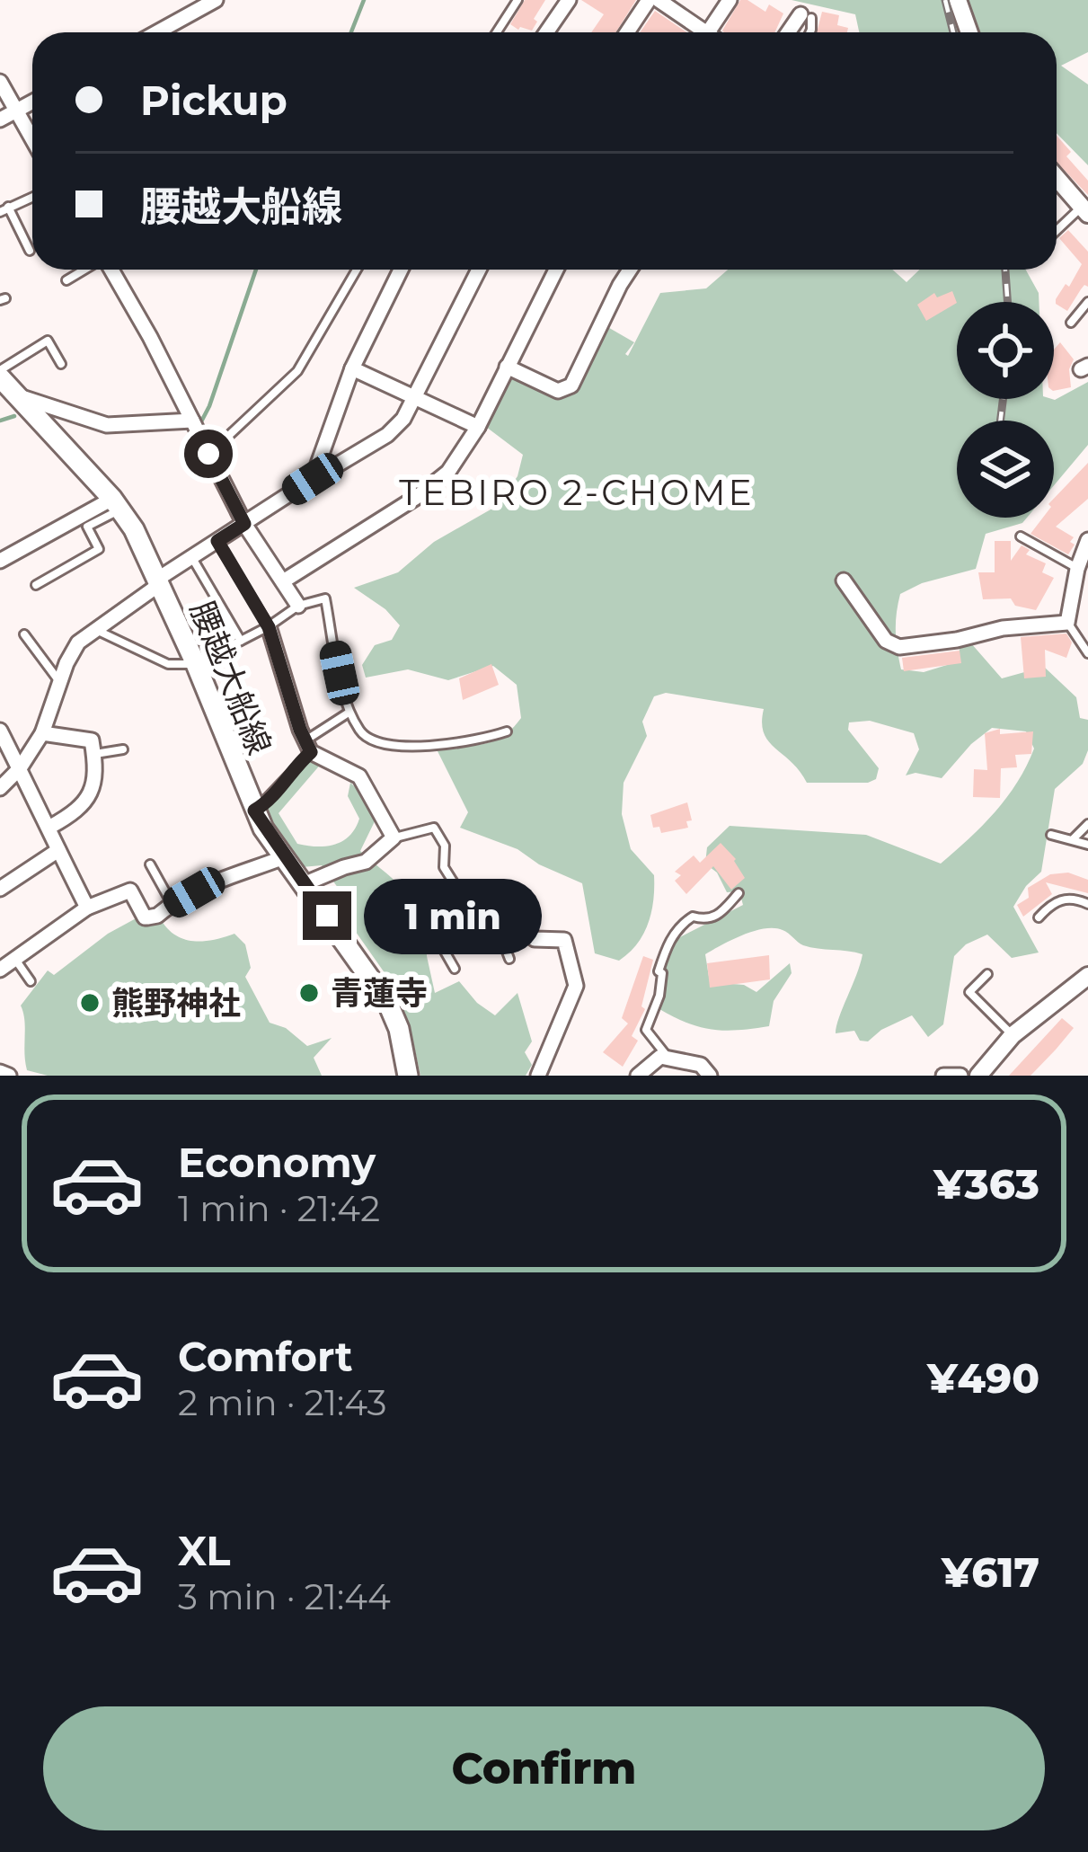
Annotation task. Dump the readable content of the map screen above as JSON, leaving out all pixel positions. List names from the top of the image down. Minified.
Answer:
{"streets":{"main road":["腰越大船線"]},"districts":["TEBIRO 2-CHOME"],"places":["青蓮寺","熊野神社"],"page":{"banner":["Pickup","腰越大船線"],"bubble":"1 min","list":[{"name":"Economy","note":"1 min · 21:42","value":"¥363"},{"name":"Comfort","note":"2 min · 21:43","value":"¥490"},{"name":"XL","note":"3 min · 21:44","value":"¥617"}],"buttons":"Confirm"}}
